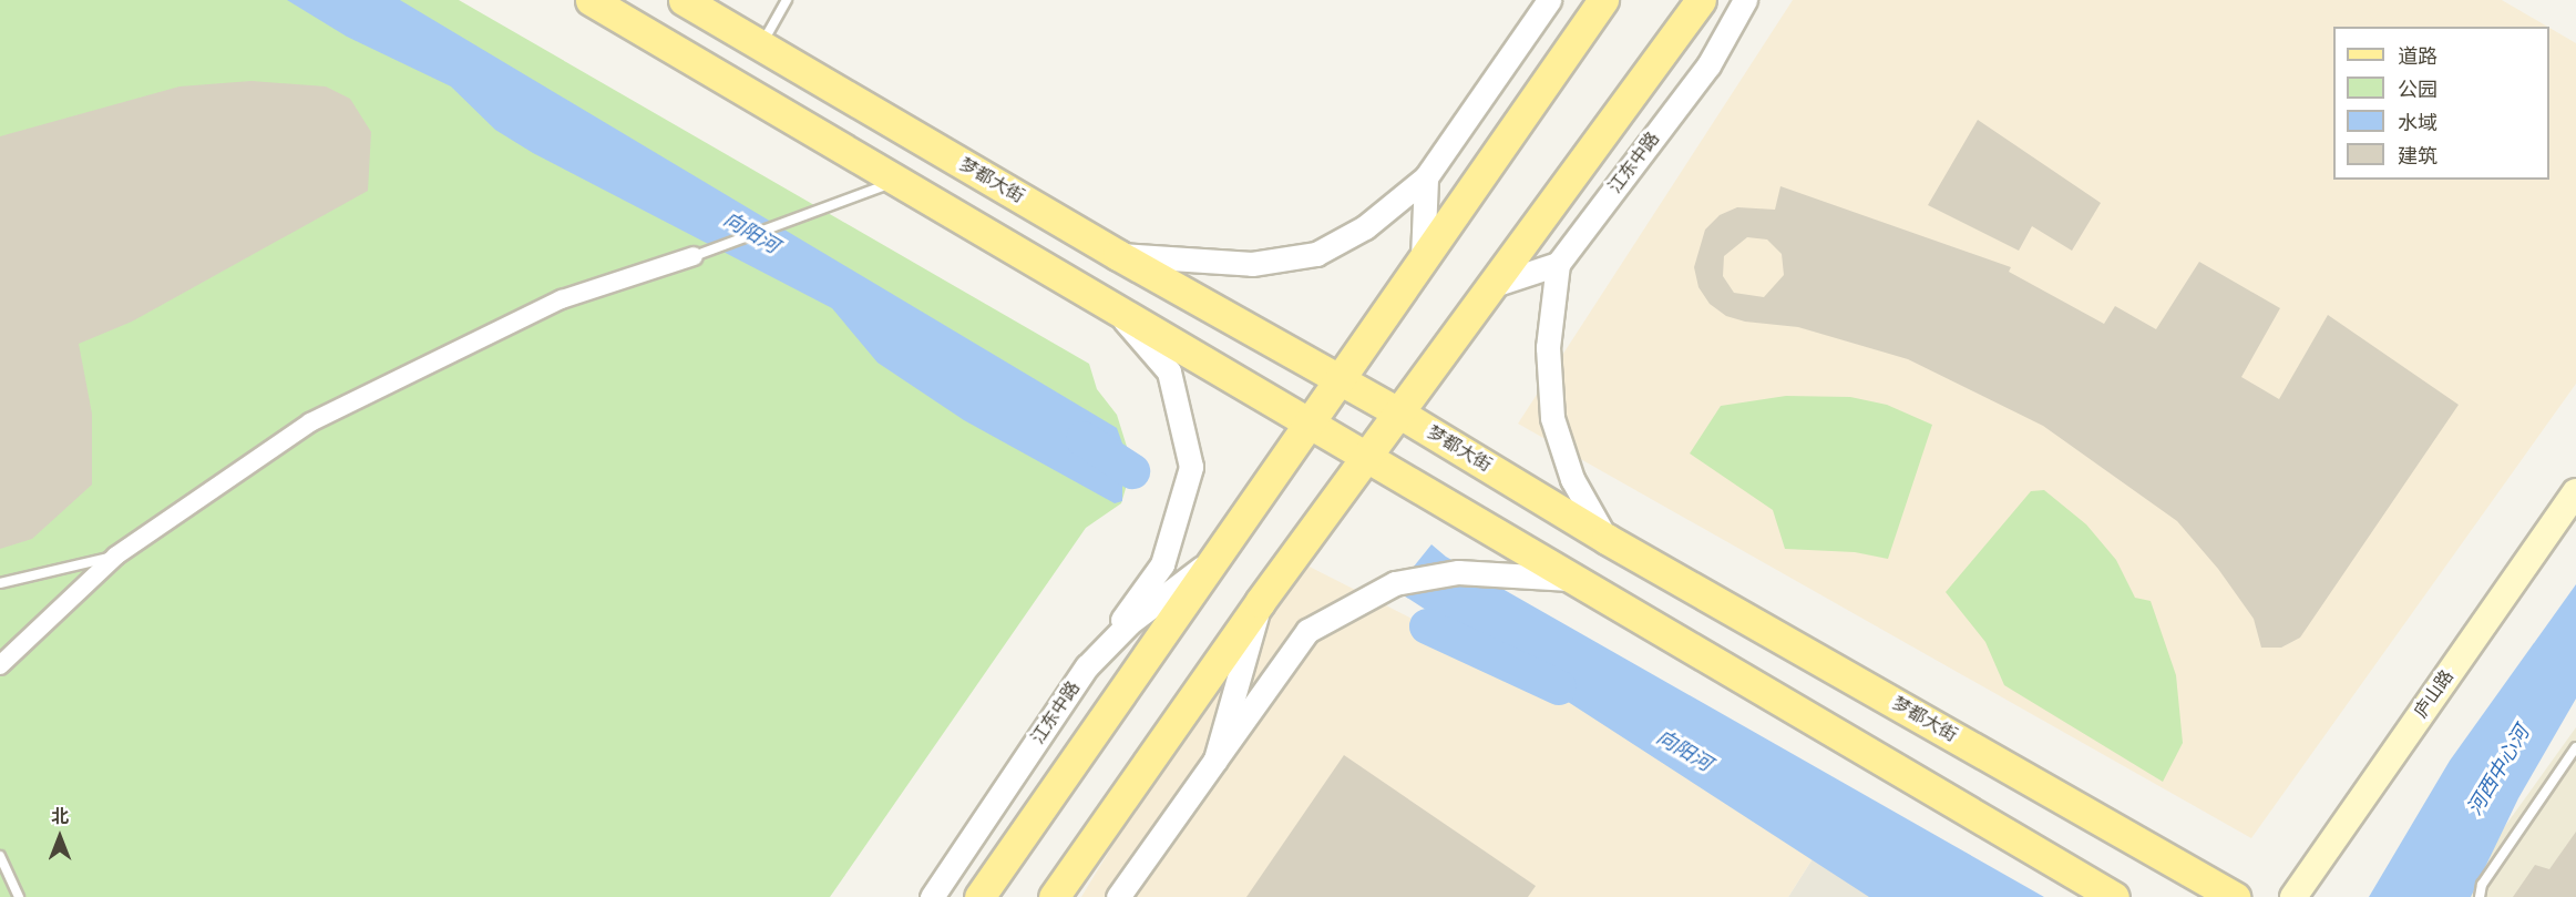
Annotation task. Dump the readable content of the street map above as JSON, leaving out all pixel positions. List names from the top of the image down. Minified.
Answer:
{"streets":{"main road":["江东中路","梦都大街","庐山路"]},"crossings":[["江东中路","梦都大街"]],"water":["向阳河","河西中心河"],"legend":["道路","公园","水域","建筑"],"north":"top"}
